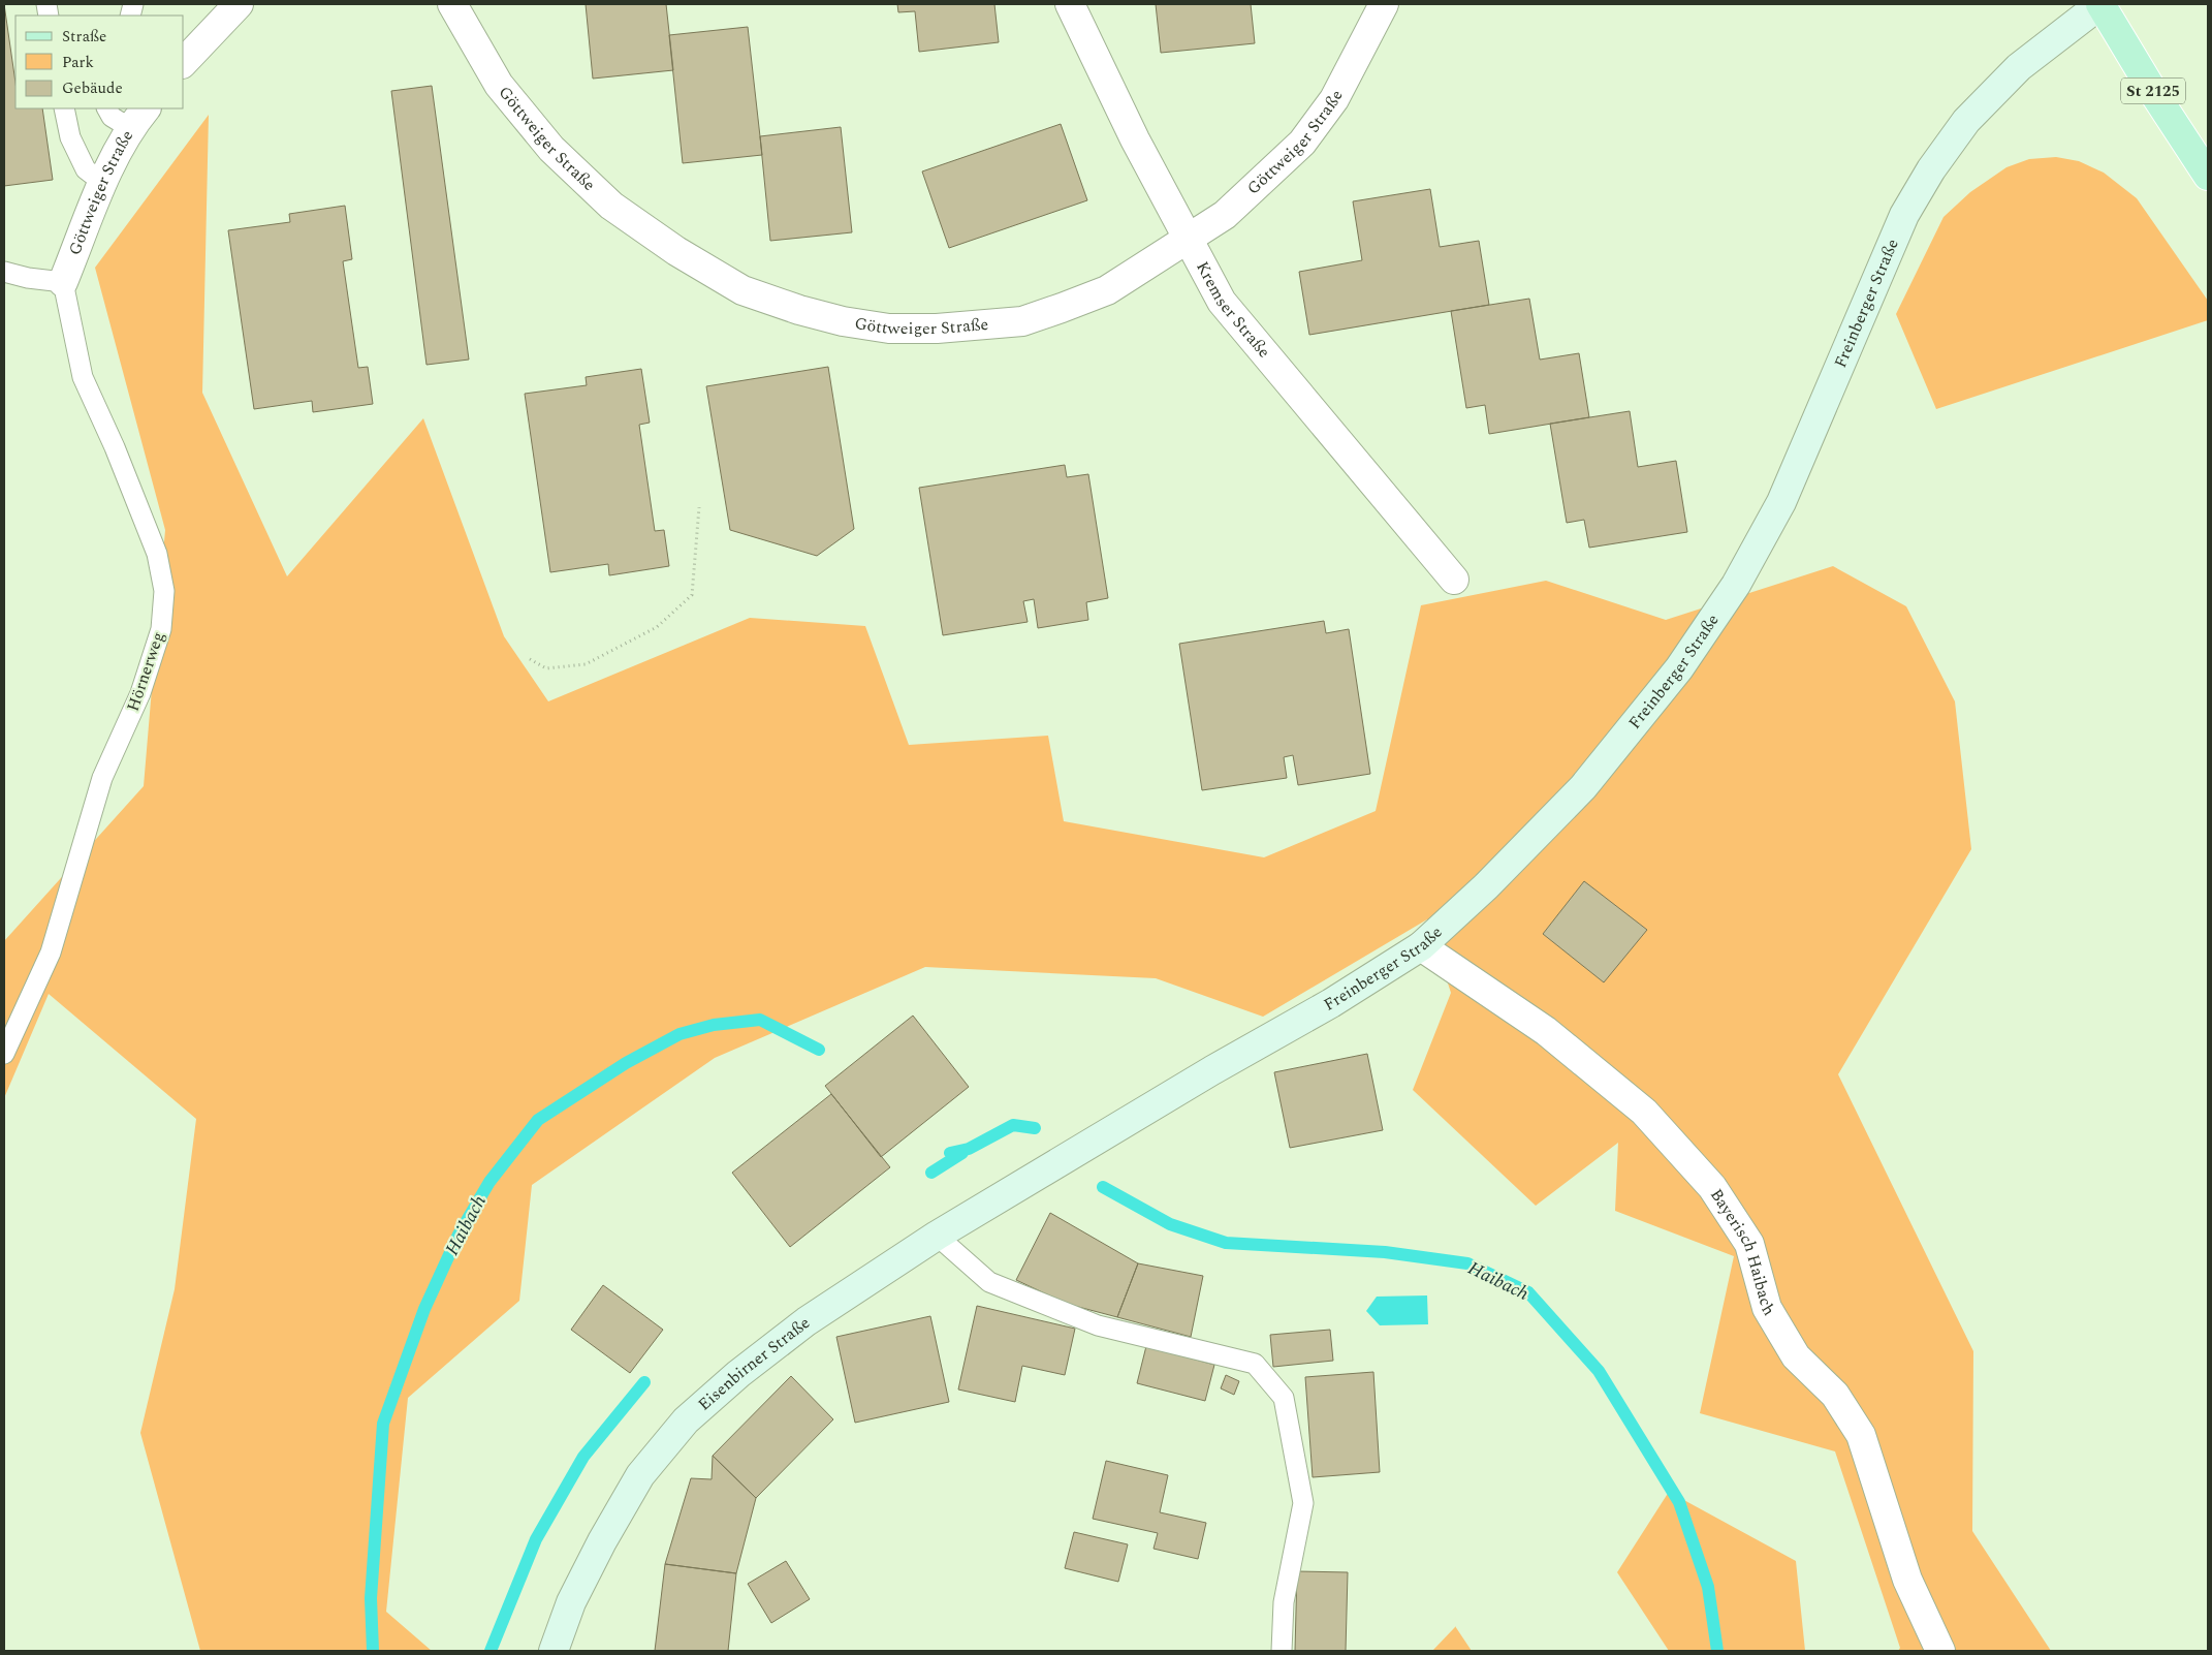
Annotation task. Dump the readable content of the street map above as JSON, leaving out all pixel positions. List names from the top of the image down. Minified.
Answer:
{"streets":{"main road":["St 2125","Freinberger Straße","Eisenbirner Straße"],"street":["Göttweiger Straße","Kremser Straße","Bayerisch Haibach"],"lane":["Hörnerweg"]},"crossings":[["St 2125","Freinberger Straße"],["Göttweiger Straße","Kremser Straße"],["Göttweiger Straße","Hörnerweg"],["Freinberger Straße","Bayerisch Haibach"],["Freinberger Straße","Eisenbirner Straße"]],"water":["Haibach"],"legend":["Straße","Park","Gebäude"]}
